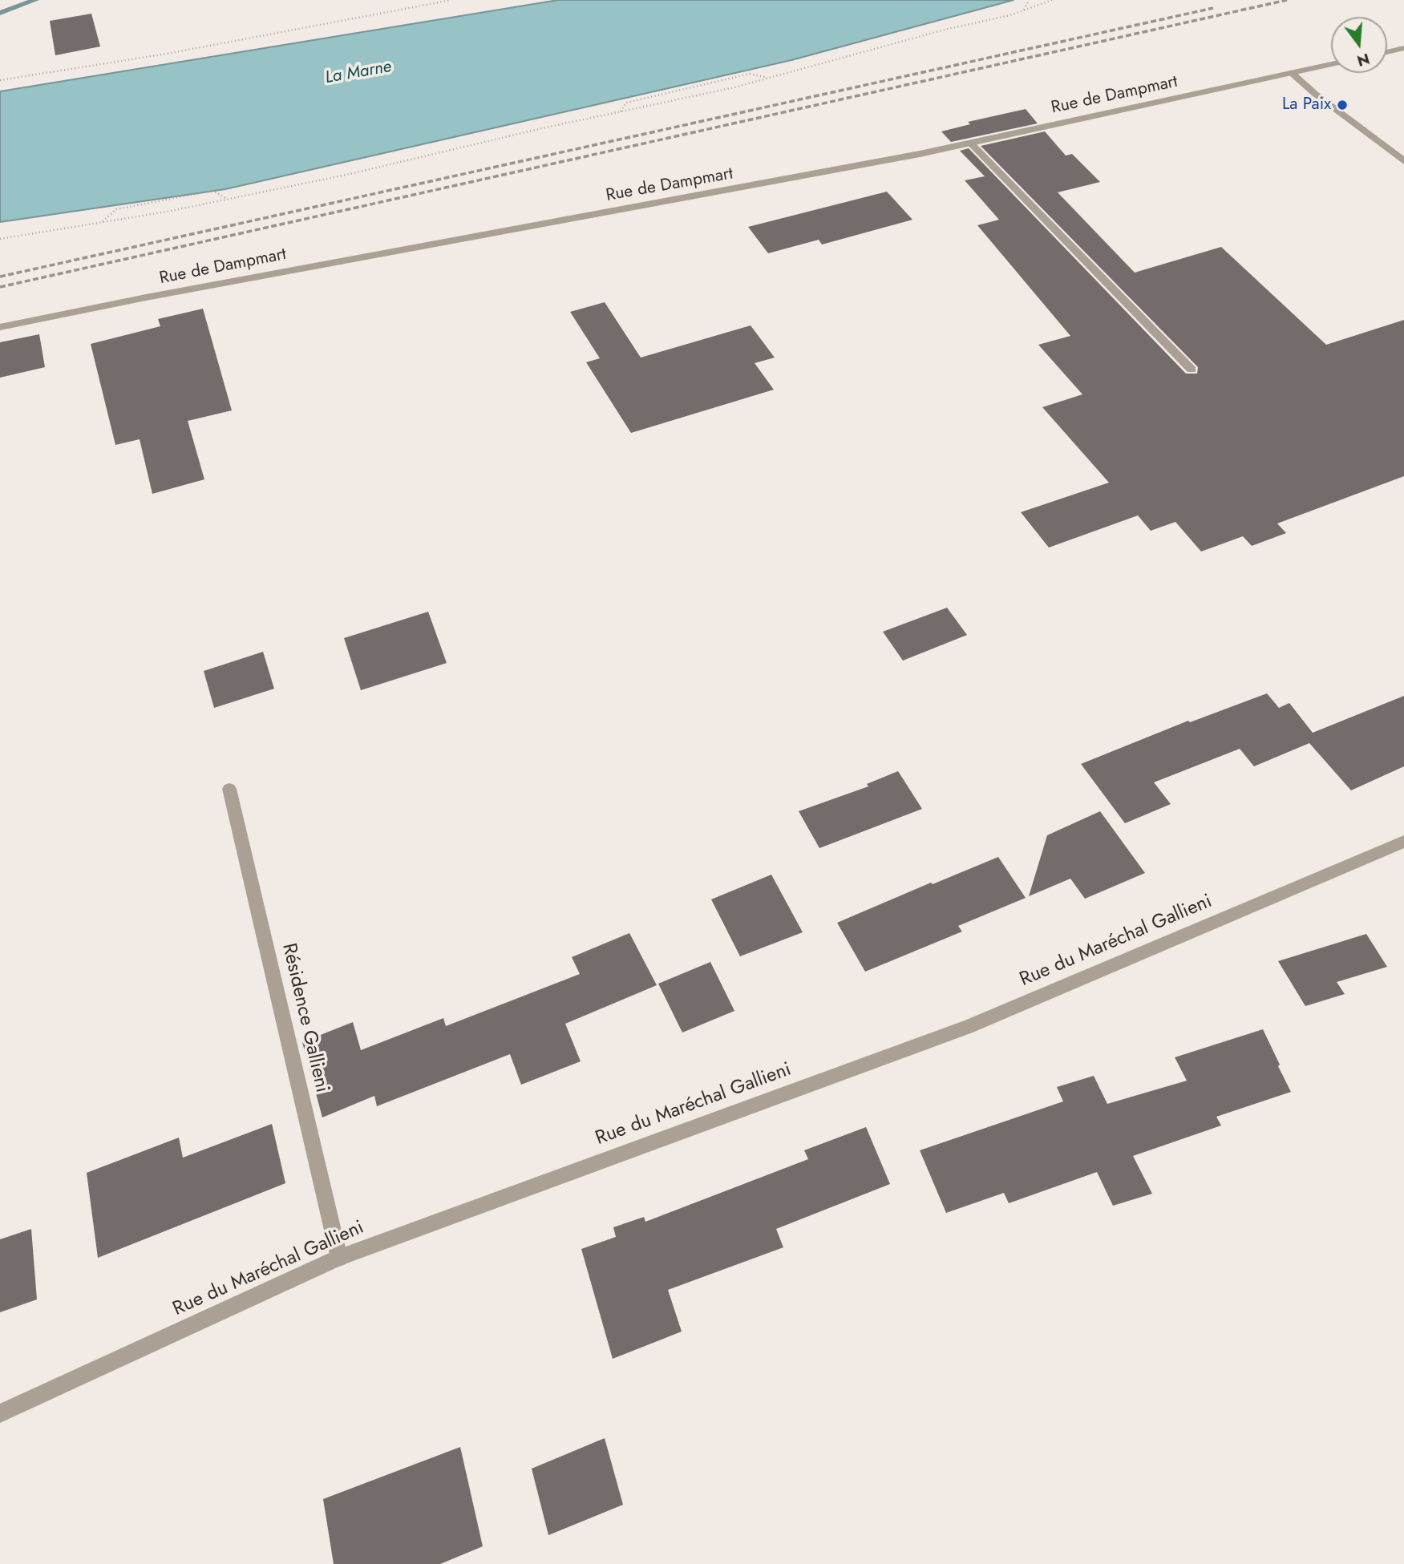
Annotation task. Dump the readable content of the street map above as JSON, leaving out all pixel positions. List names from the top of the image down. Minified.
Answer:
{"streets":{"street":["Rue de Dampmart","Rue du Maréchal Gallieni","Résidence Gallieni"]},"crossings":[["Rue du Maréchal Gallieni","Résidence Gallieni"]],"water":["La Marne"],"places":["La Paix"],"north":"bottom"}
